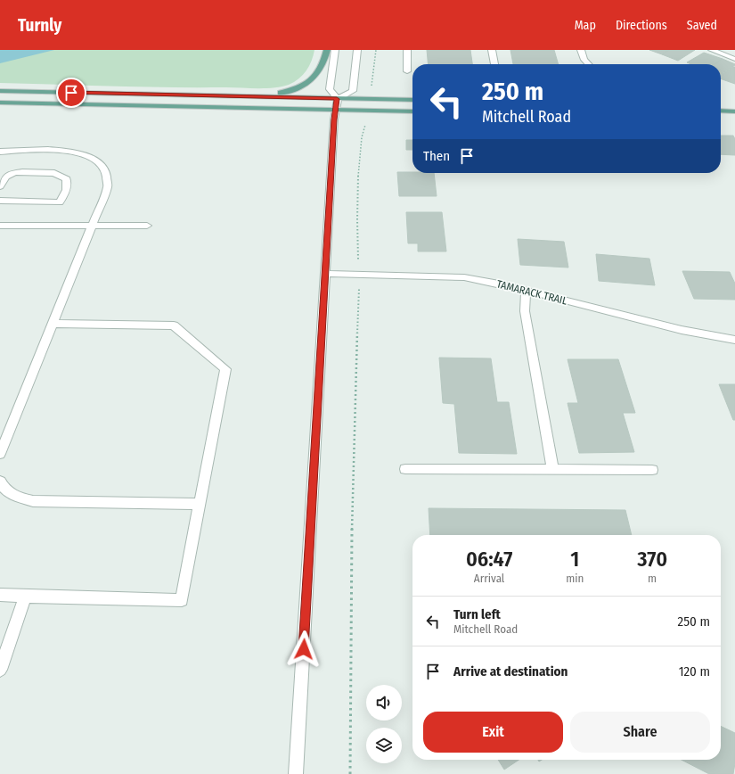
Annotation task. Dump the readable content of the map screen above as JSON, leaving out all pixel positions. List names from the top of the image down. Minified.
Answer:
{"streets":{"street":["TAMARACK TRAIL"]},"page":{"header":"Turnly","nav":["Map","Directions","Saved"],"turn":["250 m","Mitchell Road"],"then":"Then","eta":["06:47","Arrival","1","min","370","m"],"list":[{"name":"Turn left","note":"Mitchell Road","value":"250 m"},{"name":"Arrive at destination","value":"120 m"}],"buttons":["Exit","Share"]}}
